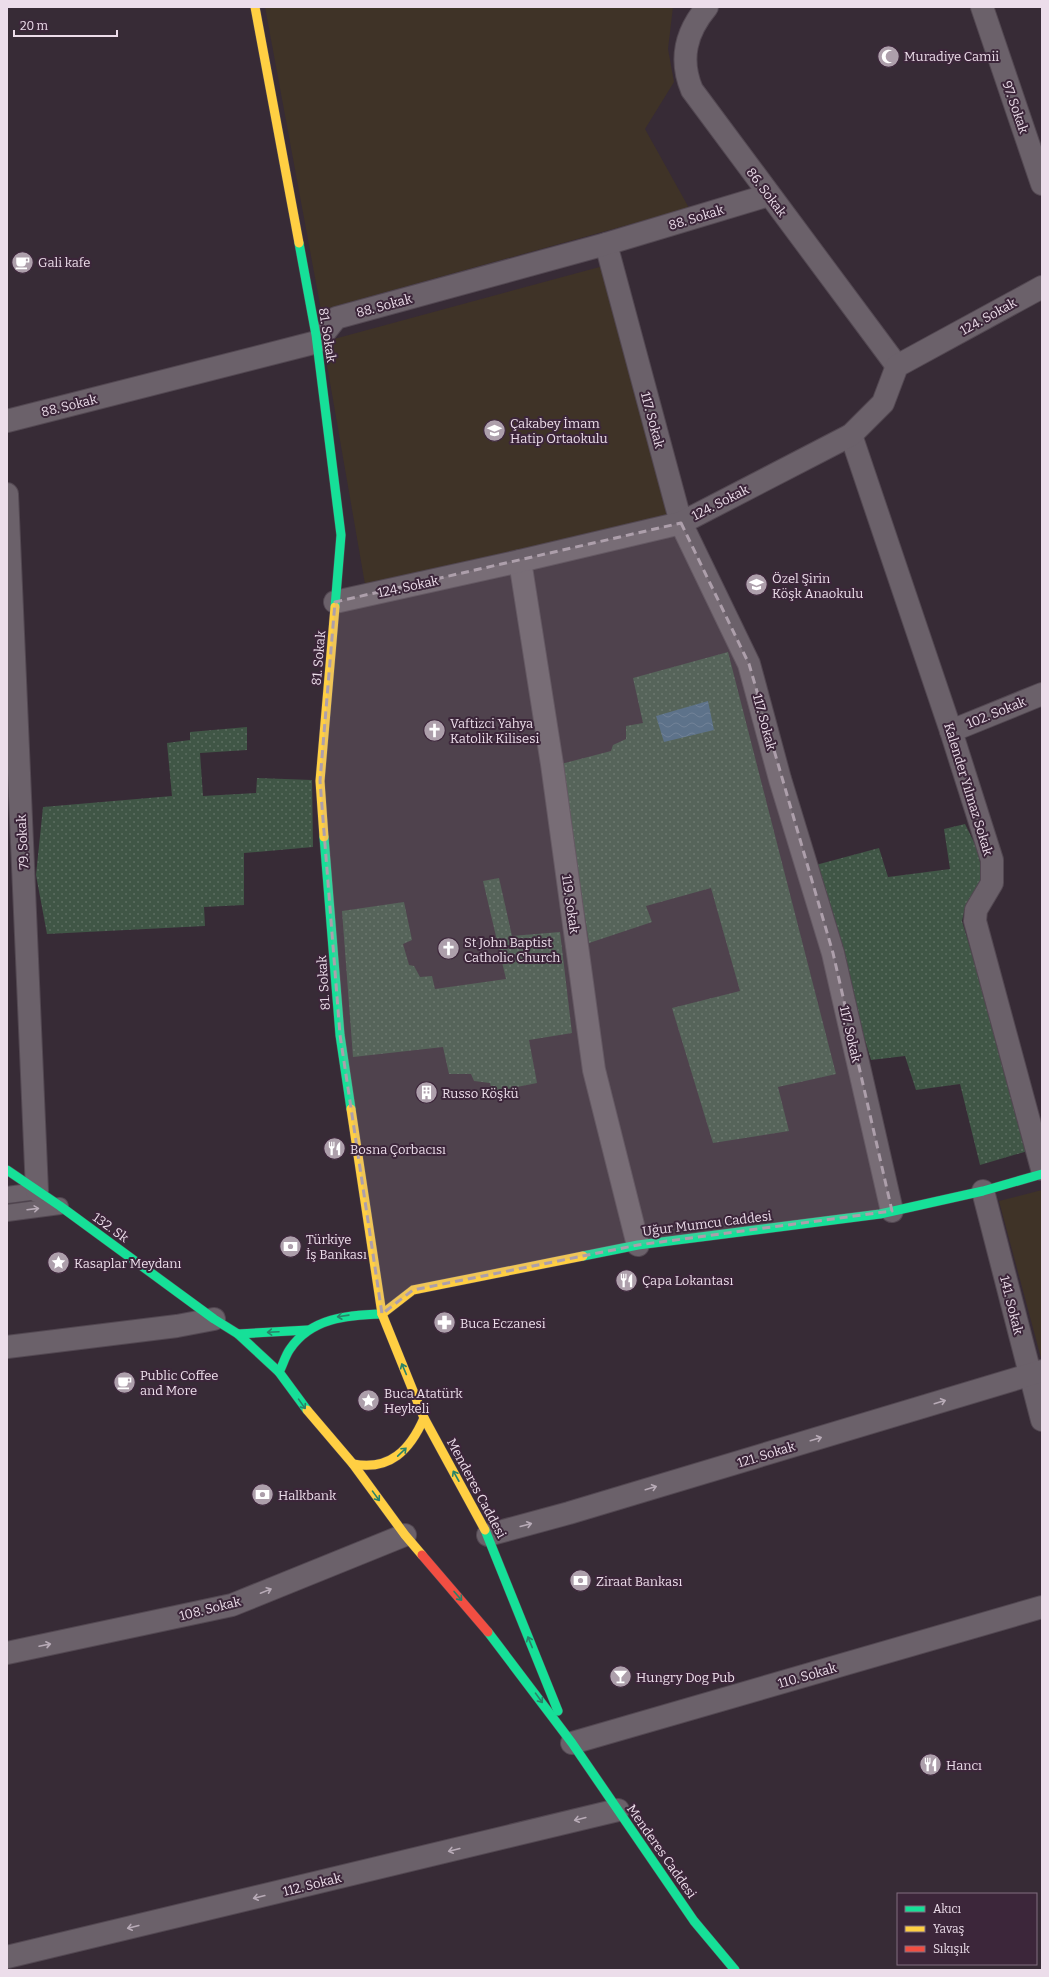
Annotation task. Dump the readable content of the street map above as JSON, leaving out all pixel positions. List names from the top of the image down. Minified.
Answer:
{"streets":{"main road":["81. Sokak","Uğur Mumcu Caddesi","132. Sk","Menderes Caddesi"],"street":["97. Sokak","86. Sokak","88. Sokak","124. Sokak","117. Sokak","102. Sokak","Kalender Yılmaz Sokak","79. Sokak","119. Sokak","141. Sokak","121. Sokak","108. Sokak","110. Sokak","112. Sokak"]},"crossings":[["86. Sokak","88. Sokak"],["86. Sokak","124. Sokak"],["88. Sokak","81. Sokak"],["88. Sokak","117. Sokak"],["124. Sokak","81. Sokak"],["124. Sokak","117. Sokak"],["124. Sokak","Kalender Yılmaz Sokak"],["124. Sokak","119. Sokak"],["81. Sokak","Uğur Mumcu Caddesi"],["81. Sokak","Menderes Caddesi"],["117. Sokak","Uğur Mumcu Caddesi"],["102. Sokak","Kalender Yılmaz Sokak"],["79. Sokak","132. Sk"],["119. Sokak","Uğur Mumcu Caddesi"],["Uğur Mumcu Caddesi","141. Sokak"],["Uğur Mumcu Caddesi","Menderes Caddesi"],["132. Sk","Menderes Caddesi"],["141. Sokak","121. Sokak"],["121. Sokak","Menderes Caddesi"],["Menderes Caddesi","108. Sokak"],["Menderes Caddesi","110. Sokak"],["Menderes Caddesi","112. Sokak"]],"one_way":["121. Sokak","108. Sokak","112. Sokak"],"places":{"mosque":["Muradiye Camii"],"cafe":["Gali kafe","Public Coffee and More"],"school or university":["Çakabey İmam Hatip Ortaokulu","Özel Şirin Köşk Anaokulu"],"church":["Vaftizci Yahya Katolik Kilisesi","St John Baptist Catholic Church"],"building":["Russo Köşkü"],"restaurant":["Bosna Çorbacısı","Çapa Lokantası","Hancı"],"bank":["Türkiye İş Bankası","Halkbank","Ziraat Bankası"],"place":["Kasaplar Meydanı","Buca Atatürk Heykeli"],"pharmacy":["Buca Eczanesi"],"bar":["Hungry Dog Pub"]},"legend":["Akıcı","Yavaş","Sıkışık"],"scale_bar":"20 m"}
